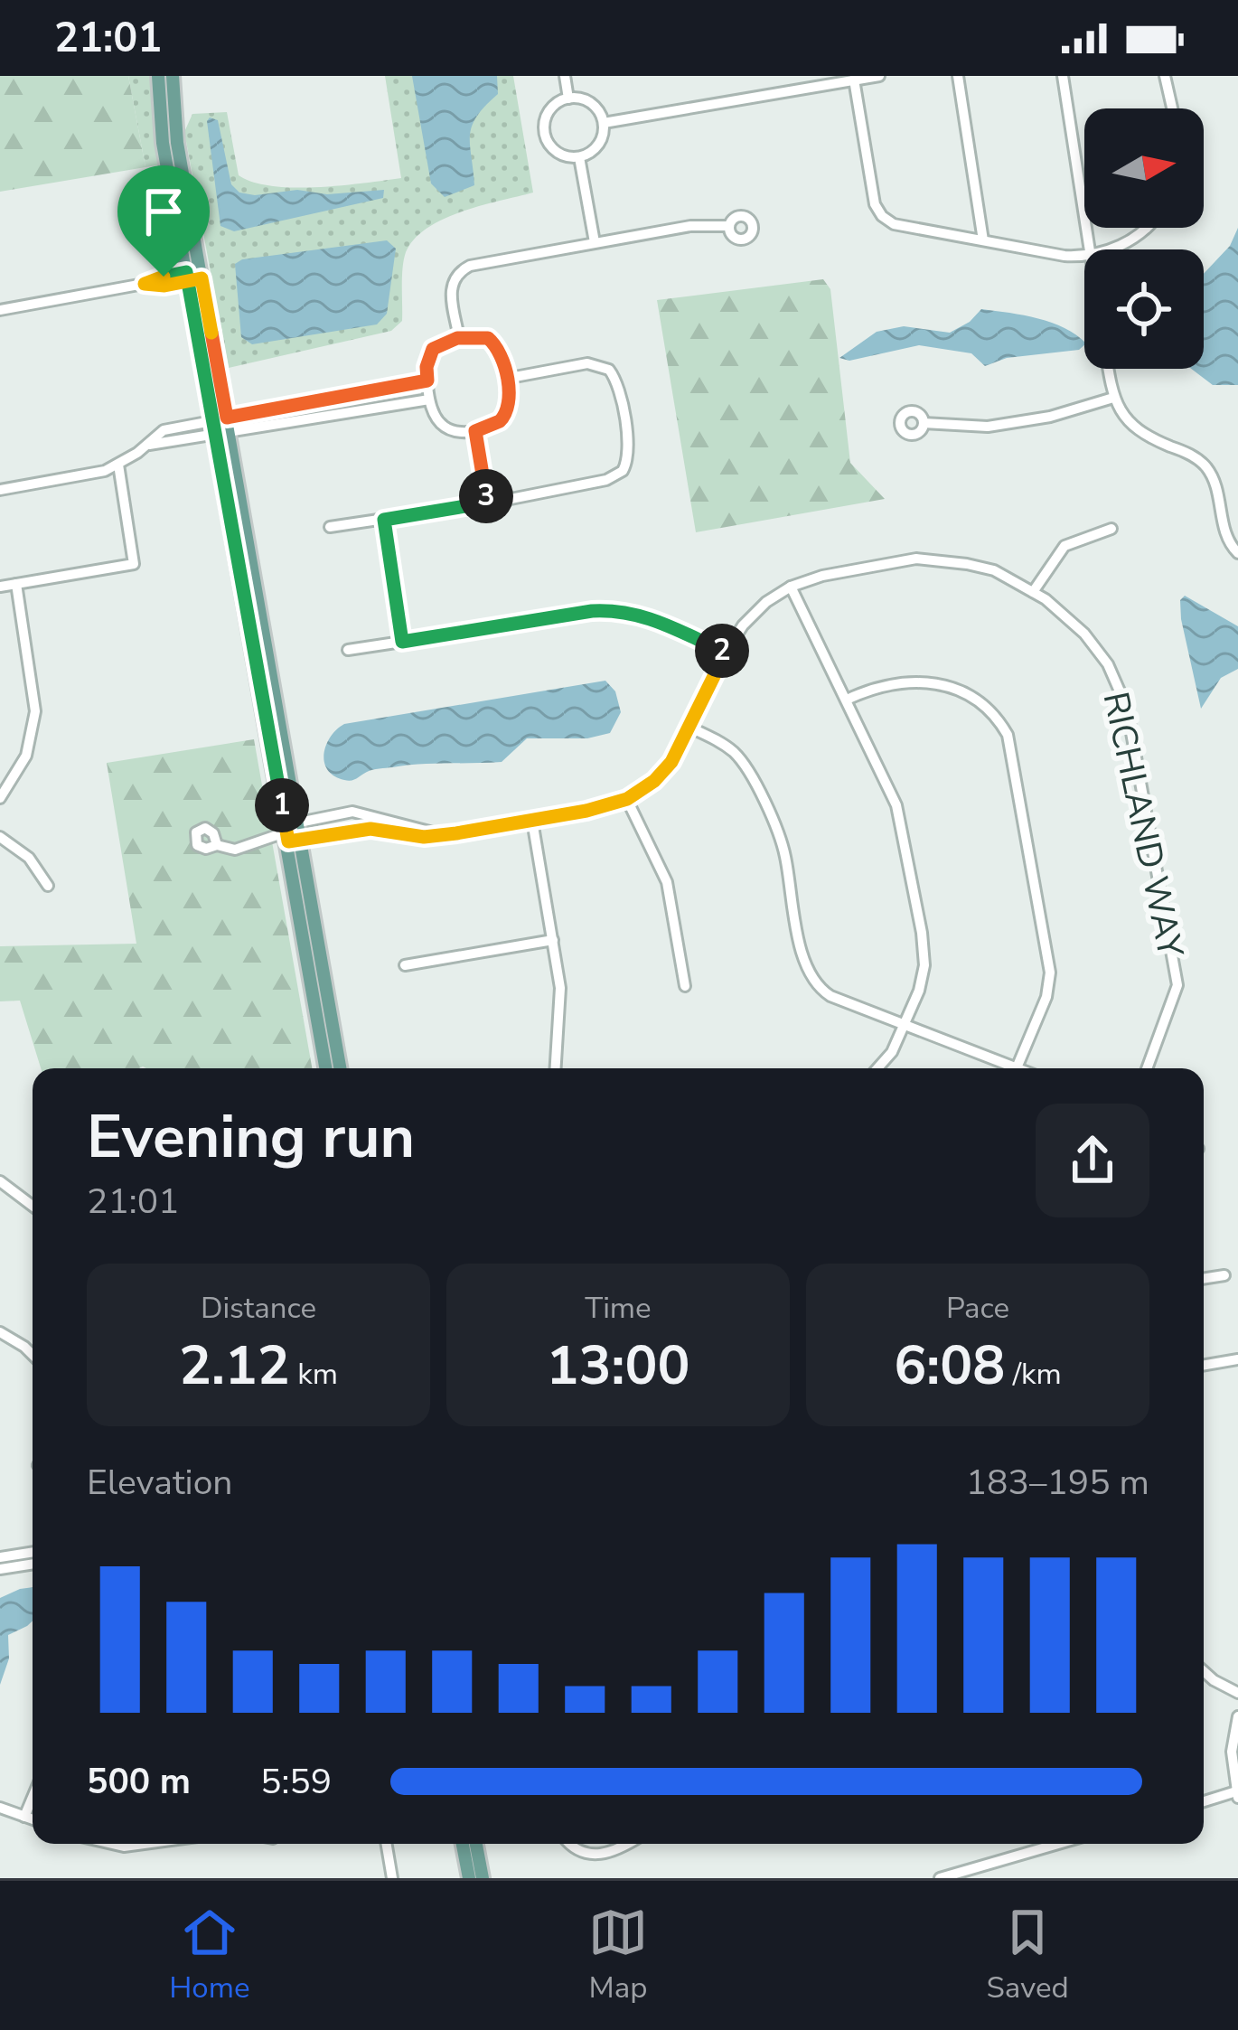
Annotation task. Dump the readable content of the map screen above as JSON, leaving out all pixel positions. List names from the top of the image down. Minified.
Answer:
{"streets":{"street":["RICHLAND WAY"]},"north":"right","page":{"status":"21:01","pins":["3","2","1"],"heading":["Evening run","21:01"],"stats":[["Distance","2.12 km"],["Time","13:00"],["Pace","6:08 /km"]],"chart":["Elevation","183–195 m"],"list":[{"name":"500 m","note":"5:59"}],"tabs":["Home","Map","Saved"]}}
